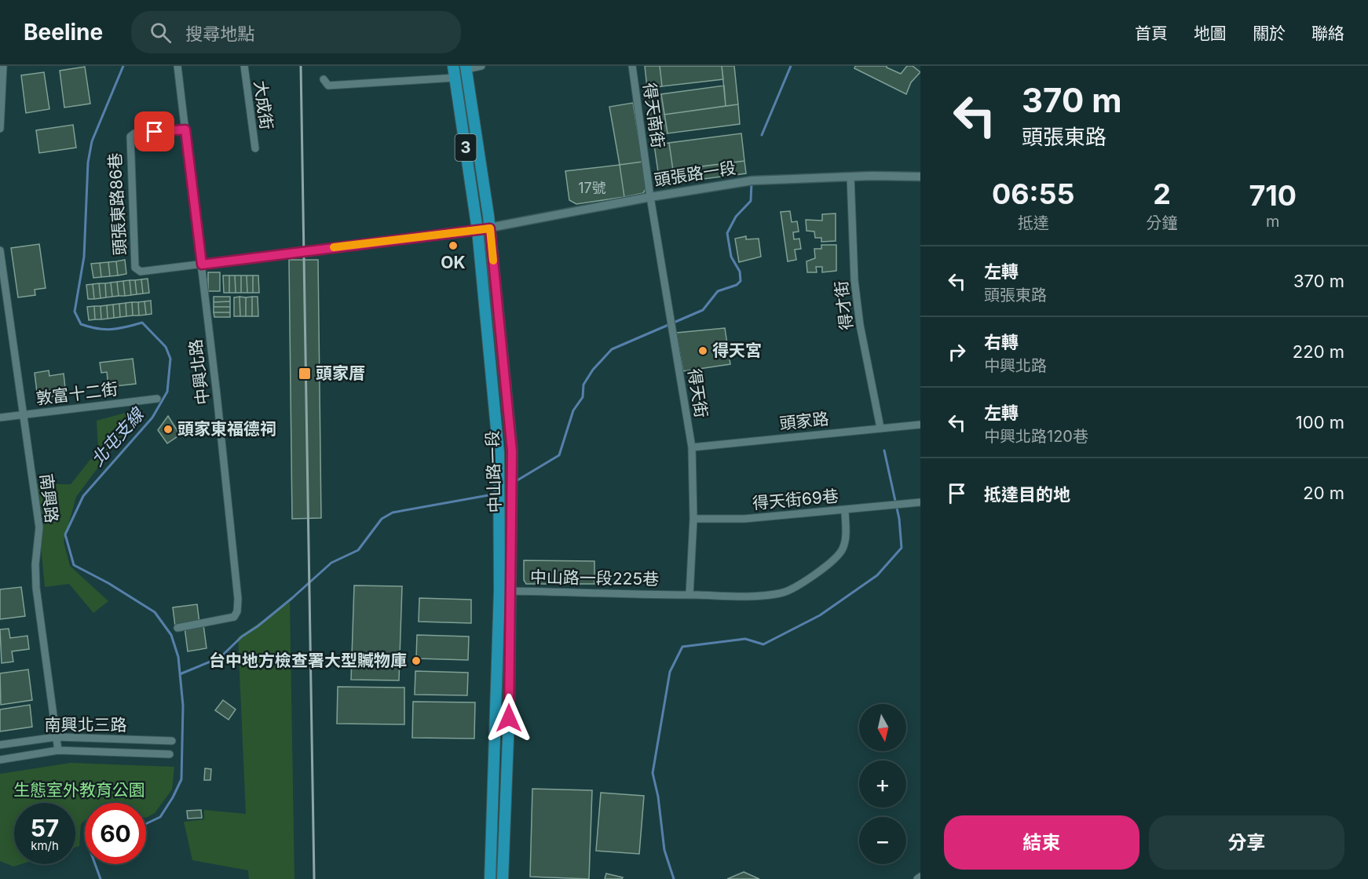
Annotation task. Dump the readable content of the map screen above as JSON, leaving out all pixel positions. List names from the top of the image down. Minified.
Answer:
{"streets":{"main road":["3","中山路一段"],"street":["大成街","得天南街","頭張路一段","頭張東路86巷","得才街","中興北路","得天街","敦富十二街","頭家路","南興路","得天街69巷","中山路一段225巷","南興北三路"]},"crossings":[["得天南街","頭張路一段"],["得天南街","得天街"],["頭張路一段","得才街"],["頭張路一段","得天街"],["頭張路一段","中山路一段"],["頭張東路86巷","中興北路"],["得才街","頭家路"],["得天街","頭家路"],["得天街","得天街69巷"],["得天街","中山路一段225巷"],["敦富十二街","南興路"],["中山路一段","中山路一段225巷"],["南興路","南興北三路"],["得天街69巷","中山路一段225巷"]],"water":["北屯支線"],"parks":["生態室外教育公園"],"places":{"other":["OK","得天宮","頭家東福德祠","台中地方檢查署大型贓物庫"],"transit":["頭家厝"]},"house_numbers":["17號"],"north":"bottom","page":{"header":"Beeline","search":"搜尋地點","nav":["首頁","地圖","關於","聯絡"],"turn":["370 m","頭張東路"],"eta":["06:55","抵達","2","分鐘","710","m"],"list":[{"name":"左轉","note":"頭張東路","value":"370 m"},{"name":"右轉","note":"中興北路","value":"220 m"},{"name":"左轉","note":"中興北路120巷","value":"100 m"},{"name":"抵達目的地","value":"20 m"}],"map_buttons":["+","−"],"speed":"57 km/h","limit":"60","buttons":["結束","分享"]}}
